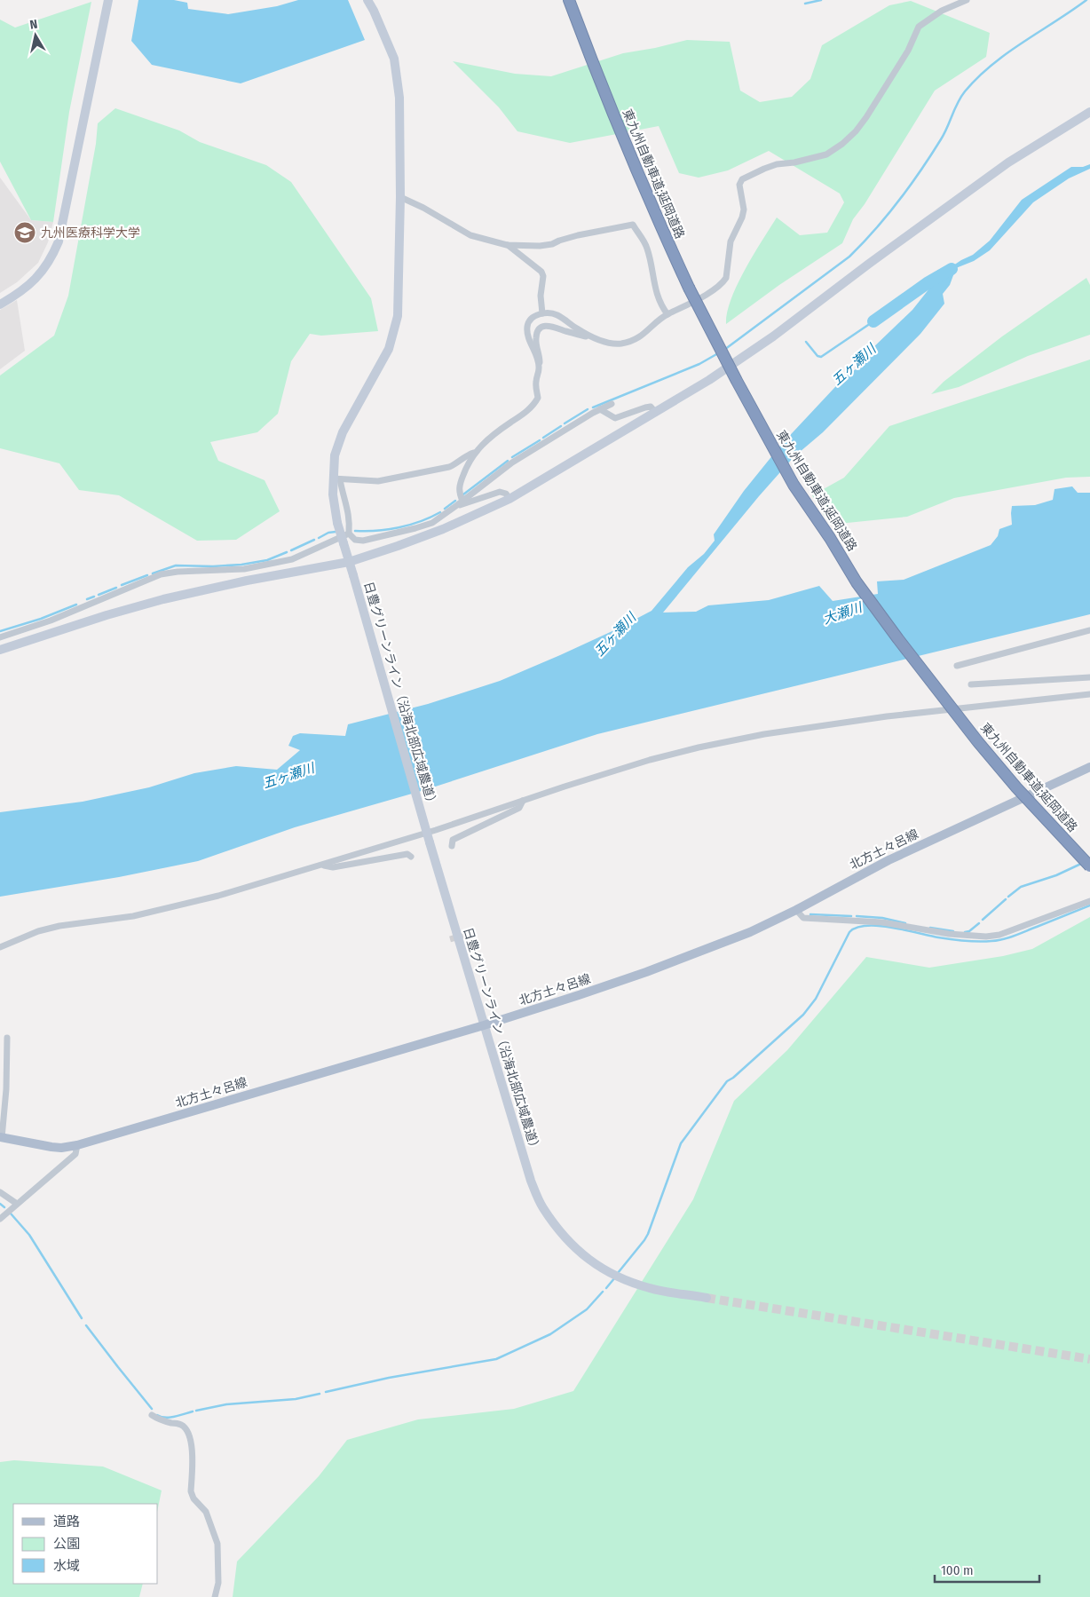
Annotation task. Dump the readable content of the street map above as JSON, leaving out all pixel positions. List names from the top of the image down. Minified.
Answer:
{"streets":{"highway":["東九州自動車道;延岡道路"],"main road":["北方土々呂線"],"street":["日豊グリーンライン（沿海北部広域農道）"]},"crossings":[["日豊グリーンライン（沿海北部広域農道）","北方土々呂線"]],"water":["五ヶ瀬川","大瀬川"],"places":{"school or university":["九州医療科学大学"]},"legend":["道路","公園","水域"],"scale_bar":"100 m","north":"top"}
